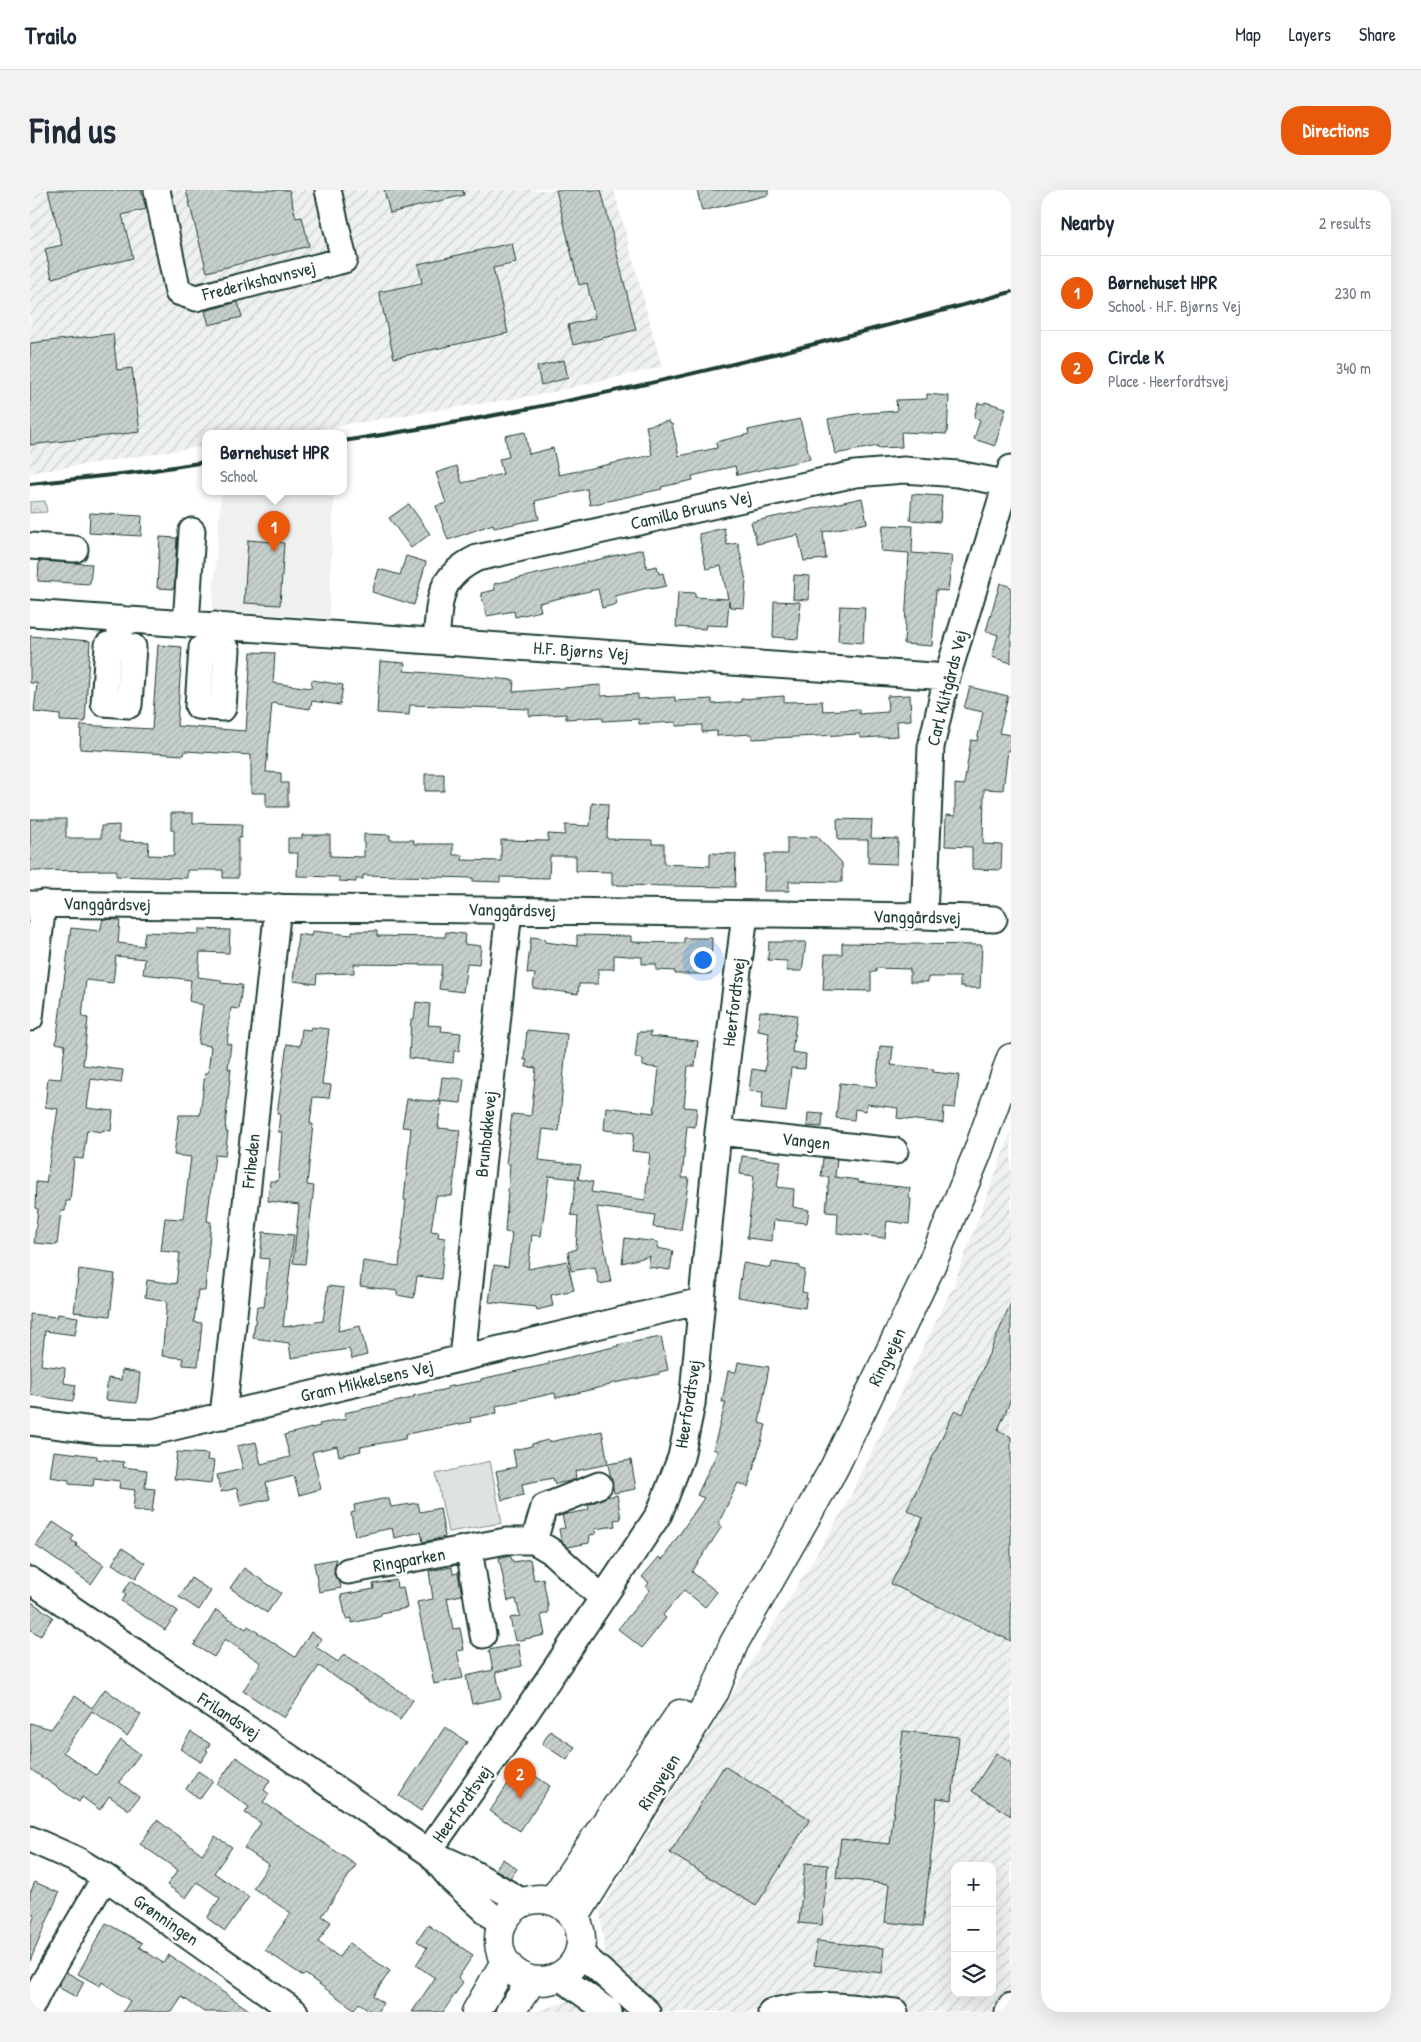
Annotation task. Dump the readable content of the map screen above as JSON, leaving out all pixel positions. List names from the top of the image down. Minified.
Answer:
{"streets":{"main road":["Ringvejen"],"street":["Frederikshavnsvej","Camillo Bruuns Vej","H.F. Bjørns Vej","Carl Klitgårds Vej","Vanggårdsvej","Heerfordtsvej","Brunbakkevej","Vangen","Friheden","Gram Mikkelsens Vej","Ringparken","Frilandsvej","Grønningen"]},"crossings":[["Camillo Bruuns Vej","H.F. Bjørns Vej"],["Camillo Bruuns Vej","Carl Klitgårds Vej"],["H.F. Bjørns Vej","Carl Klitgårds Vej"],["Carl Klitgårds Vej","Vanggårdsvej"],["Vanggårdsvej","Heerfordtsvej"],["Vanggårdsvej","Brunbakkevej"],["Vanggårdsvej","Friheden"],["Heerfordtsvej","Vangen"],["Heerfordtsvej","Gram Mikkelsens Vej"],["Heerfordtsvej","Frilandsvej"],["Brunbakkevej","Gram Mikkelsens Vej"],["Friheden","Gram Mikkelsens Vej"],["Ringvejen","Frilandsvej"]],"page":{"header":"Trailo","nav":["Map","Layers","Share"],"buttons":"Directions","title":"Find us","heading":["Nearby","2 results"],"list":[{"mark":"1","name":"Børnehuset HPR","note":"School · H.F. Bjørns Vej","value":"230 m"},{"mark":"2","name":"Circle K","note":"Place · Heerfordtsvej","value":"340 m"}],"popup":["Børnehuset HPR","School"],"pins":["1","2"],"map_buttons":["+","−"]}}
